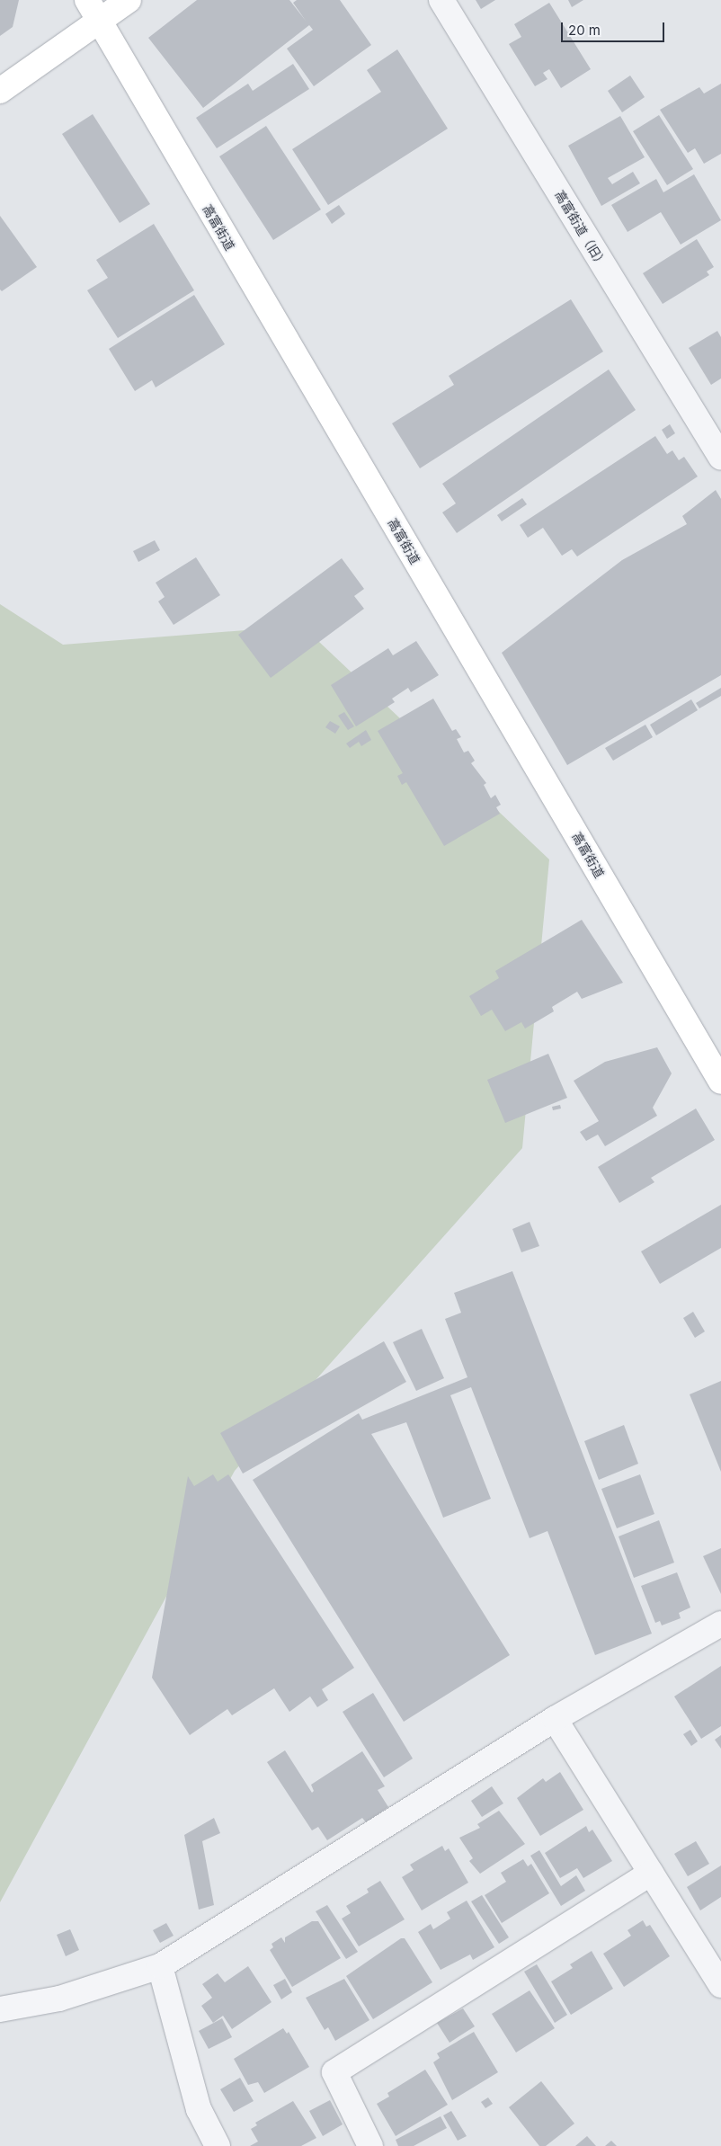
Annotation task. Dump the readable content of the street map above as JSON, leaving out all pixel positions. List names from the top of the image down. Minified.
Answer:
{"streets":{"street":["高富街道","高富街道（旧）"]},"scale_bar":"20 m"}
